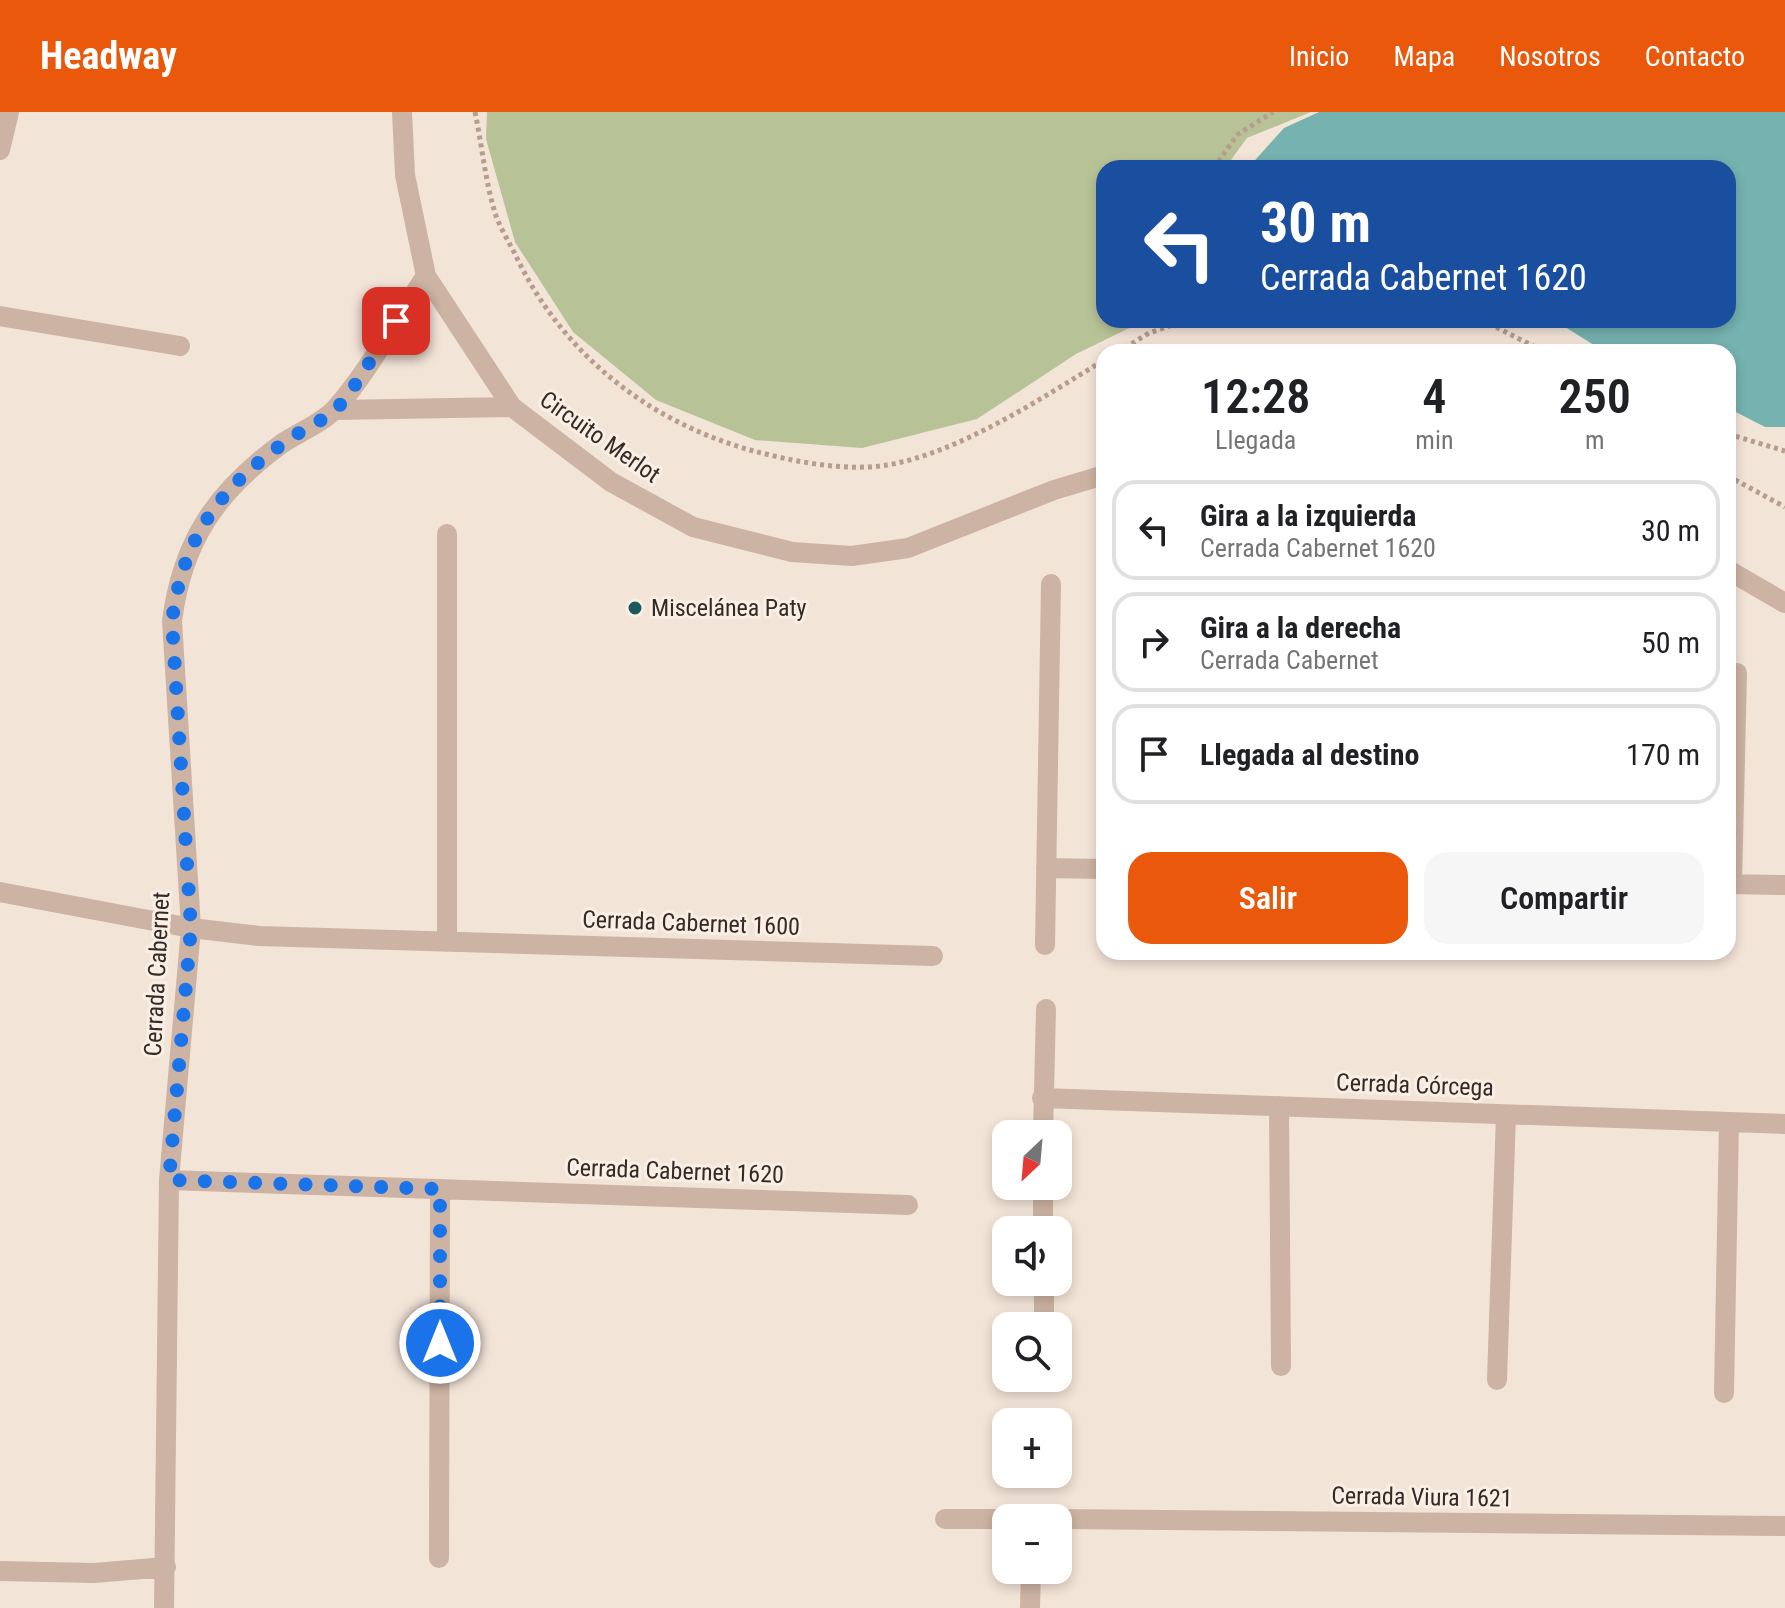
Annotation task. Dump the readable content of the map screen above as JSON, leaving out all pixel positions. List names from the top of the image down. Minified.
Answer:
{"streets":{"street":["Circuito Merlot","Cerrada Cabernet 1600","Cerrada Cabernet","Cerrada Córcega","Cerrada Cabernet 1620","Cerrada Viura 1621"]},"crossings":[["Circuito Merlot","Cerrada Cabernet"],["Cerrada Cabernet 1600","Cerrada Cabernet"],["Cerrada Cabernet","Cerrada Cabernet 1620"]],"places":["Miscelánea Paty"],"north":"bottom left","page":{"header":"Headway","nav":["Inicio","Mapa","Nosotros","Contacto"],"turn":["30 m","Cerrada Cabernet 1620"],"eta":["12:28","Llegada","4","min","250","m"],"list":[{"name":"Gira a la izquierda","note":"Cerrada Cabernet 1620","value":"30 m"},{"name":"Gira a la derecha","note":"Cerrada Cabernet","value":"50 m"},{"name":"Llegada al destino","value":"170 m"}],"buttons":["Salir","Compartir"],"map_buttons":["+","−"]}}
